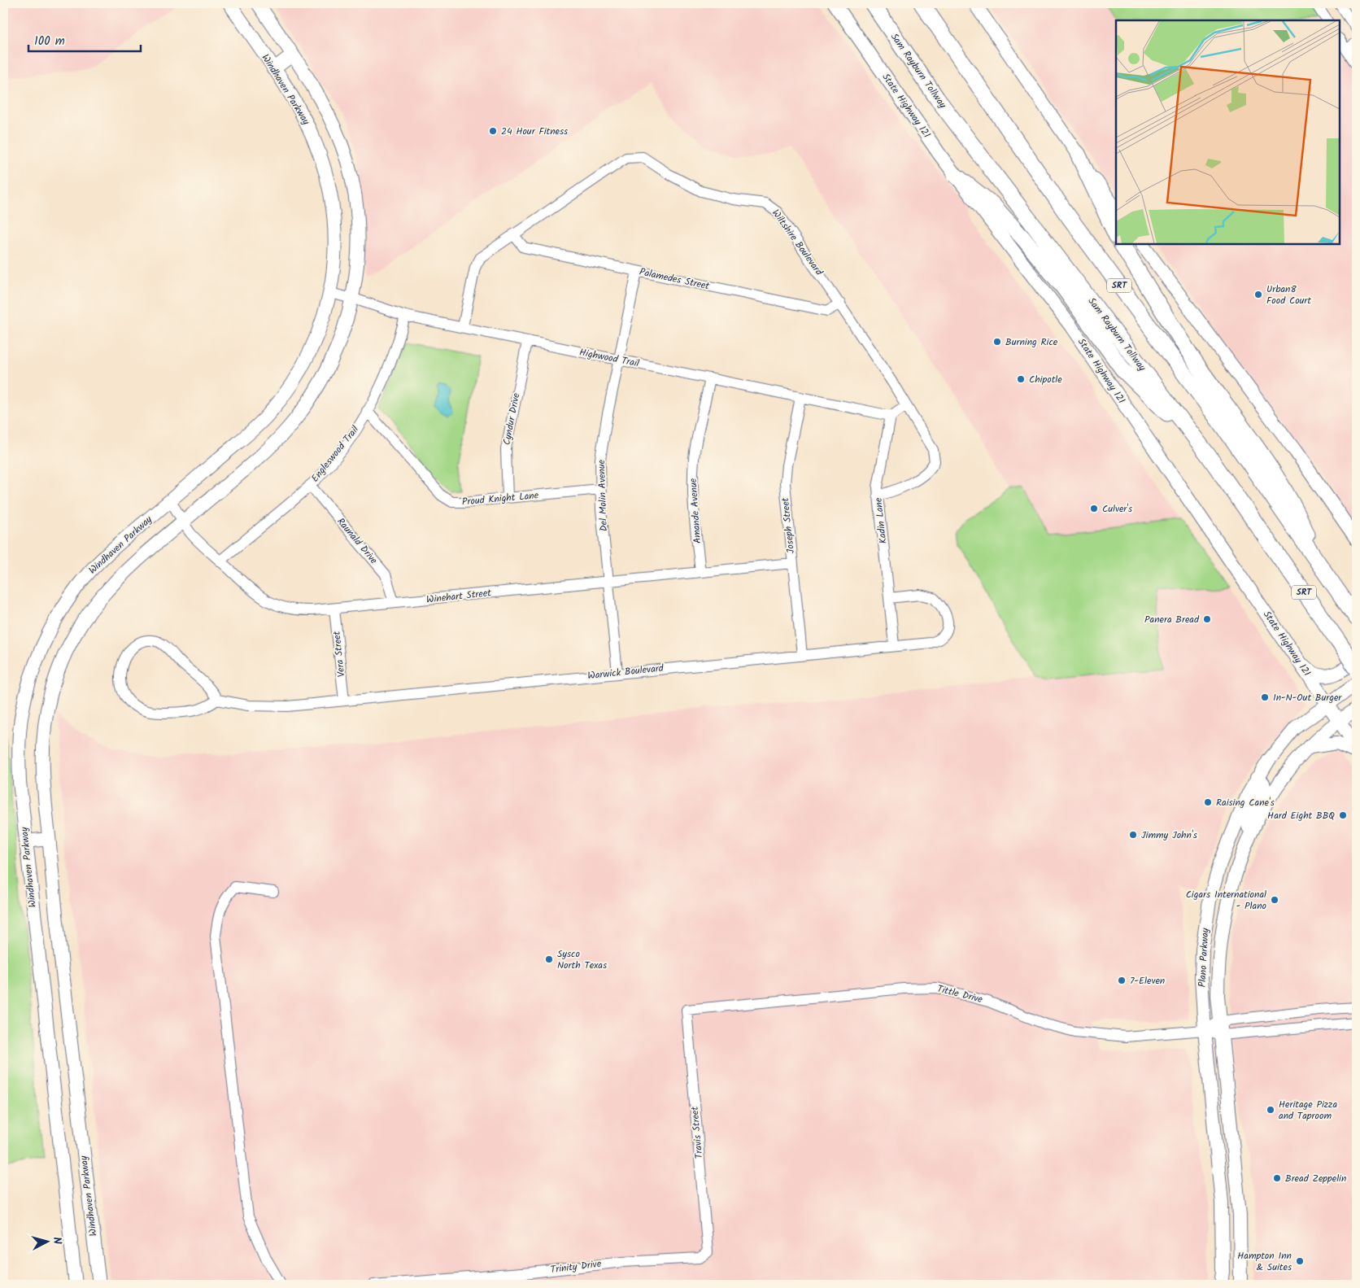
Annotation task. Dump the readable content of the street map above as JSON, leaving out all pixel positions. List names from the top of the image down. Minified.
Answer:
{"streets":{"highway":["Sam Rayburn Tollway","SRT"],"main road":["Windhaven Parkway","State Highway 121","Plano Parkway"],"street":["Wiltshire Boulevard","Palamedes Street","Highwood Trail","Cyndur Drive","Engleswood Trail","Del Molin Avenue","Proud Knight Lane","Amande Avenue","Kadin Lane","Joseph Street","Raunald Drive","Winehart Street","Vera Street","Warwick Boulevard","Tittle Drive","Travis Street","Trinity Drive"]},"crossings":[["Windhaven Parkway","Highwood Trail"],["Windhaven Parkway","Winehart Street"],["State Highway 121","Plano Parkway"],["Wiltshire Boulevard","Palamedes Street"],["Wiltshire Boulevard","Highwood Trail"],["Wiltshire Boulevard","Kadin Lane"],["Palamedes Street","Del Molin Avenue"],["Highwood Trail","Cyndur Drive"],["Highwood Trail","Engleswood Trail"],["Highwood Trail","Del Molin Avenue"],["Highwood Trail","Amande Avenue"],["Highwood Trail","Kadin Lane"],["Highwood Trail","Joseph Street"],["Cyndur Drive","Proud Knight Lane"],["Engleswood Trail","Proud Knight Lane"],["Engleswood Trail","Raunald Drive"],["Engleswood Trail","Winehart Street"],["Del Molin Avenue","Proud Knight Lane"],["Del Molin Avenue","Winehart Street"],["Del Molin Avenue","Warwick Boulevard"],["Amande Avenue","Winehart Street"],["Kadin Lane","Warwick Boulevard"],["Joseph Street","Winehart Street"],["Joseph Street","Warwick Boulevard"],["Raunald Drive","Winehart Street"],["Winehart Street","Vera Street"],["Vera Street","Warwick Boulevard"],["Plano Parkway","Tittle Drive"],["Tittle Drive","Travis Street"],["Travis Street","Trinity Drive"]],"places":["24 Hour Fitness","Urban8 Food Court","Burning Rice","Chipotle","Culver's","Panera Bread","In-N-Out Burger","Raising Cane's","Hard Eight BBQ","Jimmy John's","Cigars International - Plano","Sysco North Texas","7-Eleven","Heritage Pizza and Taproom","Bread Zeppelin","Hampton Inn & Suites"],"scale_bar":"100 m","north":"right"}
